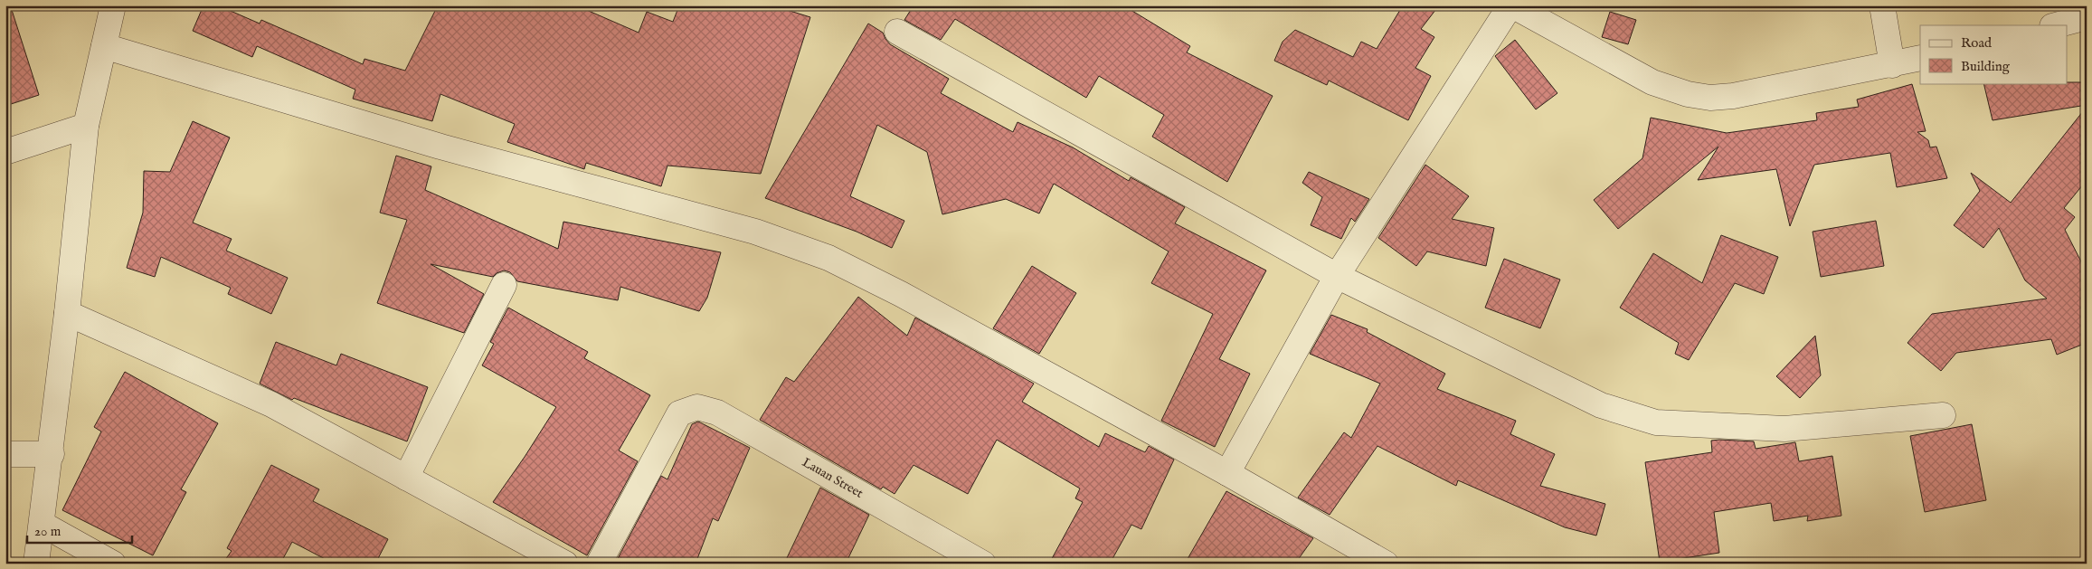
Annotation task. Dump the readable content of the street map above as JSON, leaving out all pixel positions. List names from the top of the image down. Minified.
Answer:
{"streets":{"street":["Lauan Street"]},"legend":["Road","Building"],"scale_bar":"20 m"}
